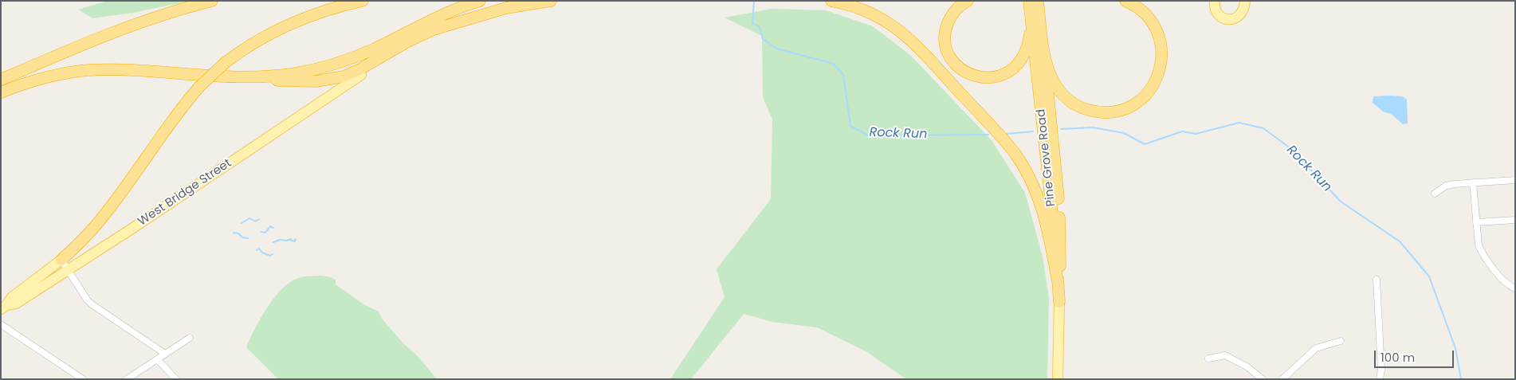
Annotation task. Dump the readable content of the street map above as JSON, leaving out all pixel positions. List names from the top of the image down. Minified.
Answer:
{"streets":{"highway":["Pine Grove Road"],"main road":["West Bridge Street"]},"water":["Rock Run"],"scale_bar":"100 m"}
